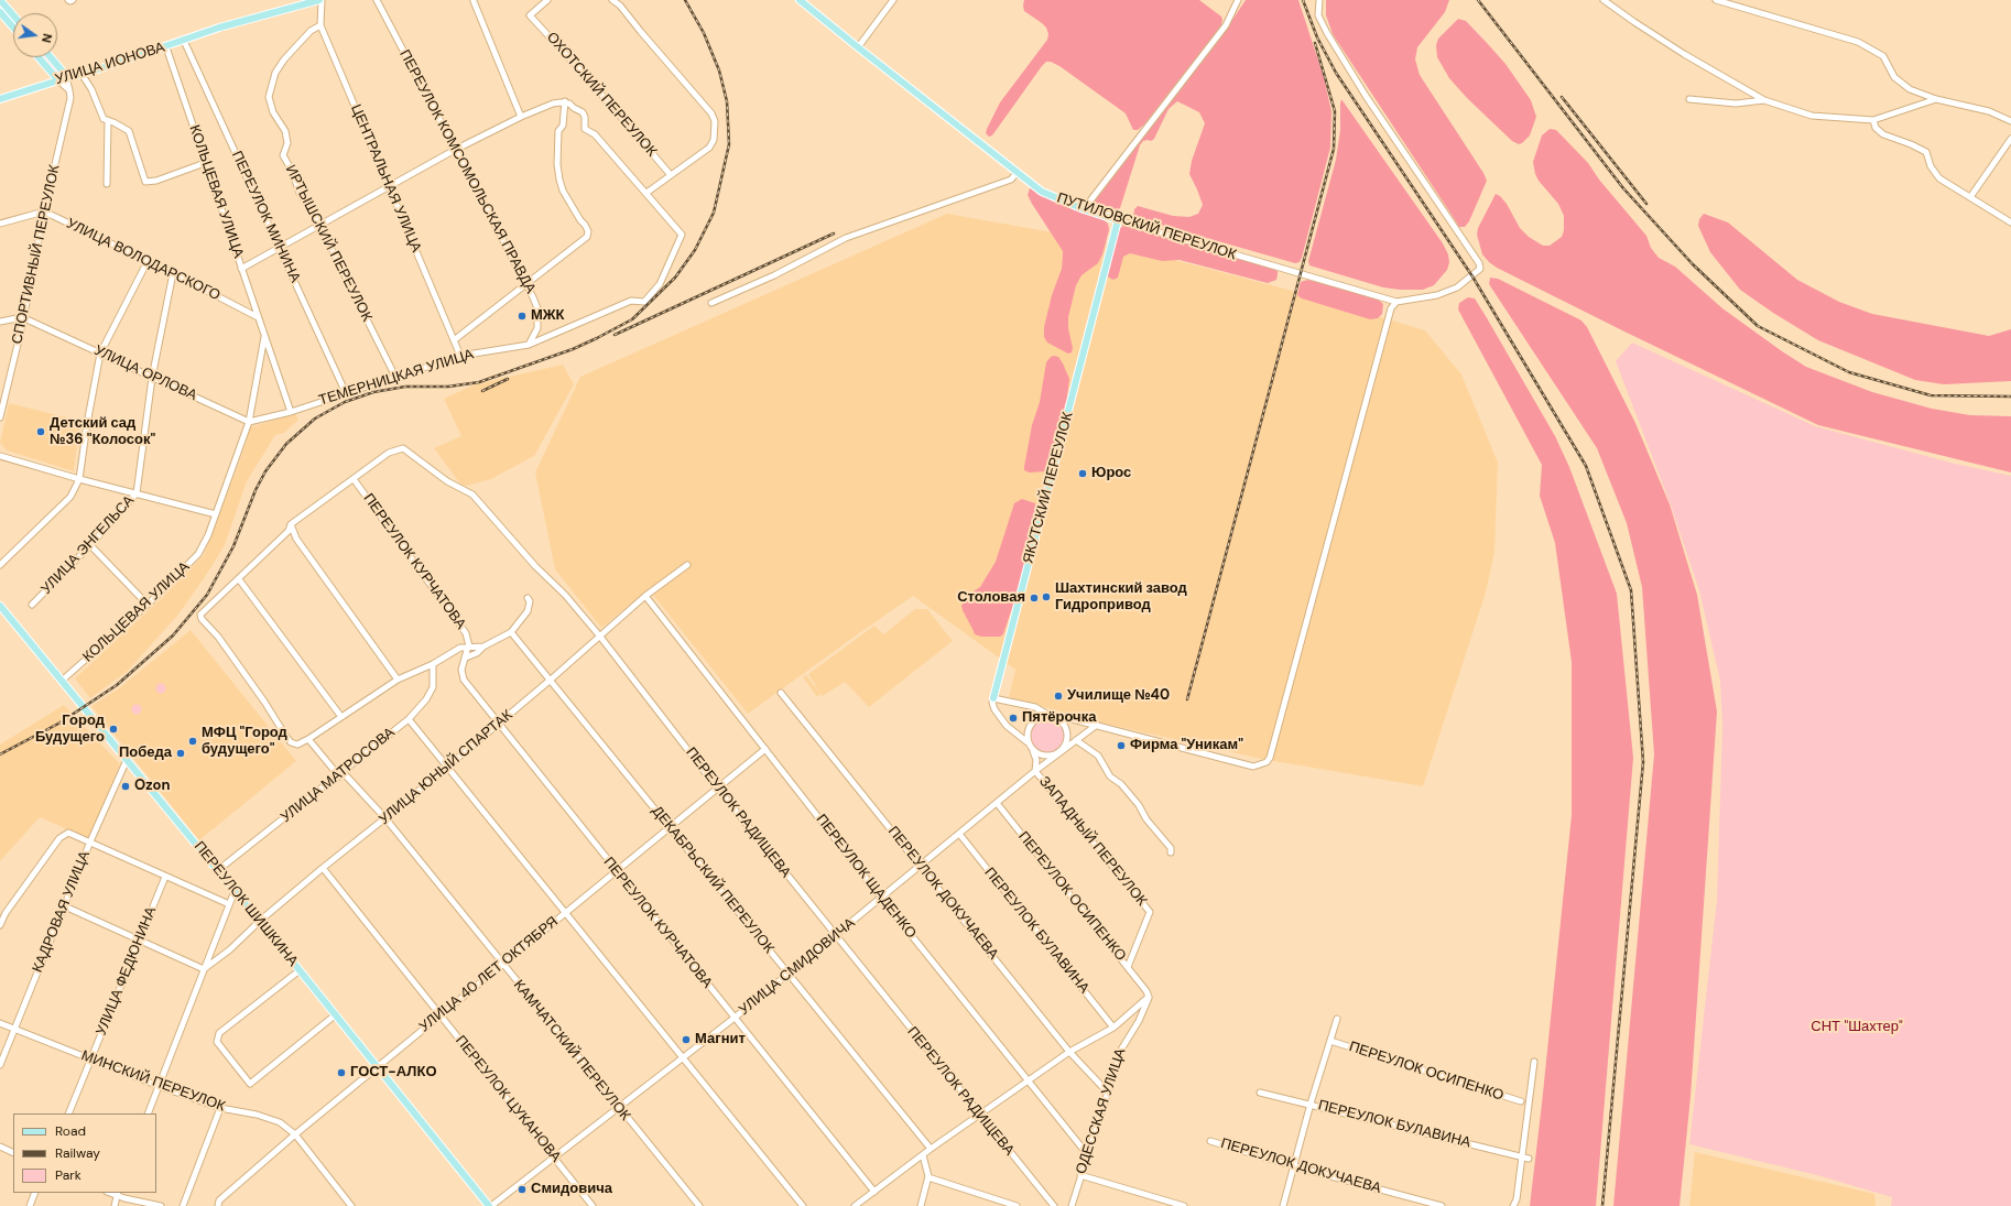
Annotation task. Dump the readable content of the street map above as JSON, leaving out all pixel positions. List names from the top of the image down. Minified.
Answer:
{"streets":{"main road":["УЛИЦА ИОНОВА","ПУТИЛОВСКИЙ ПЕРЕУЛОК","ЯКУТСКИЙ ПЕРЕУЛОК","ПЕРЕУЛОК ШИШКИНА"],"street":["ОХОТСКИЙ ПЕРЕУЛОК","ПЕРЕУЛОК КОМСОМОЛЬСКАЯ ПРАВДА","ЦЕНТРАЛЬНАЯ УЛИЦА","КОЛЬЦЕВАЯ УЛИЦА","ПЕРЕУЛОК МИНИНА","ИРТЫШСКИЙ ПЕРЕУЛОК","СПОРТИВНЫЙ ПЕРЕУЛОК","УЛИЦА ВОЛОДАРСКОГО","УЛИЦА ОРЛОВА","ТЕМЕРНИЦКАЯ УЛИЦА","УЛИЦА ЭНГЕЛЬСА","ПЕРЕУЛОК КУРЧАТОВА","УЛИЦА ЮНЫЙ СПАРТАК","УЛИЦА МАТРОСОВА","ПЕРЕУЛОК РАДИЩЕВА","ЗАПАДНЫЙ ПЕРЕУЛОК","ПЕРЕУЛОК ЩАДЕНКО","ДЕКАБРЬСКИЙ ПЕРЕУЛОК","ПЕРЕУЛОК ДОКУЧАЕВА","ПЕРЕУЛОК ОСИПЕНКО","КАДРОВАЯ УЛИЦА","ПЕРЕУЛОК БУЛАВИНА","УЛИЦА СМИДОВИЧА","УЛИЦА ФЕДЮНИНА","УЛИЦА 40 ЛЕТ ОКТЯБРЯ","КАМЧАТСКИЙ ПЕРЕУЛОК","МИНСКИЙ ПЕРЕУЛОК","ПЕРЕУЛОК ЦУКАНОВА","ОДЕССКАЯ УЛИЦА"]},"crossings":[["УЛИЦА ИОНОВА","ЦЕНТРАЛЬНАЯ УЛИЦА"],["УЛИЦА ИОНОВА","КОЛЬЦЕВАЯ УЛИЦА"],["УЛИЦА ИОНОВА","ПЕРЕУЛОК МИНИНА"],["УЛИЦА ИОНОВА","СПОРТИВНЫЙ ПЕРЕУЛОК"],["ПЕРЕУЛОК КОМСОМОЛЬСКАЯ ПРАВДА","ТЕМЕРНИЦКАЯ УЛИЦА"],["ЦЕНТРАЛЬНАЯ УЛИЦА","ИРТЫШСКИЙ ПЕРЕУЛОК"],["ЦЕНТРАЛЬНАЯ УЛИЦА","ТЕМЕРНИЦКАЯ УЛИЦА"],["КОЛЬЦЕВАЯ УЛИЦА","УЛИЦА ВОЛОДАРСКОГО"],["КОЛЬЦЕВАЯ УЛИЦА","УЛИЦА ОРЛОВА"],["КОЛЬЦЕВАЯ УЛИЦА","ТЕМЕРНИЦКАЯ УЛИЦА"],["КОЛЬЦЕВАЯ УЛИЦА","ПЕРЕУЛОК ШИШКИНА"],["ПЕРЕУЛОК МИНИНА","ТЕМЕРНИЦКАЯ УЛИЦА"],["ПУТИЛОВСКИЙ ПЕРЕУЛОК","ЯКУТСКИЙ ПЕРЕУЛОК"],["ИРТЫШСКИЙ ПЕРЕУЛОК","ТЕМЕРНИЦКАЯ УЛИЦА"],["СПОРТИВНЫЙ ПЕРЕУЛОК","УЛИЦА ВОЛОДАРСКОГО"],["СПОРТИВНЫЙ ПЕРЕУЛОК","УЛИЦА ОРЛОВА"],["УЛИЦА ВОЛОДАРСКОГО","УЛИЦА ЭНГЕЛЬСА"],["УЛИЦА ОРЛОВА","УЛИЦА ЭНГЕЛЬСА"],["ПЕРЕУЛОК КУРЧАТОВА","УЛИЦА ЮНЫЙ СПАРТАК"],["ПЕРЕУЛОК КУРЧАТОВА","ПЕРЕУЛОК РАДИЩЕВА"],["ПЕРЕУЛОК КУРЧАТОВА","УЛИЦА СМИДОВИЧА"],["ПЕРЕУЛОК КУРЧАТОВА","УЛИЦА 40 ЛЕТ ОКТЯБРЯ"],["УЛИЦА ЮНЫЙ СПАРТАК","ПЕРЕУЛОК РАДИЩЕВА"],["УЛИЦА ЮНЫЙ СПАРТАК","ПЕРЕУЛОК ЩАДЕНКО"],["УЛИЦА ЮНЫЙ СПАРТАК","ДЕКАБРЬСКИЙ ПЕРЕУЛОК"],["УЛИЦА ЮНЫЙ СПАРТАК","ПЕРЕУЛОК ШИШКИНА"],["УЛИЦА ЮНЫЙ СПАРТАК","КАМЧАТСКИЙ ПЕРЕУЛОК"],["УЛИЦА ЮНЫЙ СПАРТАК","ПЕРЕУЛОК ЦУКАНОВА"],["УЛИЦА МАТРОСОВА","ПЕРЕУЛОК ШИШКИНА"],["УЛИЦА МАТРОСОВА","КАМЧАТСКИЙ ПЕРЕУЛОК"],["ПЕРЕУЛОК РАДИЩЕВА","УЛИЦА СМИДОВИЧА"],["ПЕРЕУЛОК РАДИЩЕВА","УЛИЦА 40 ЛЕТ ОКТЯБРЯ"],["ЗАПАДНЫЙ ПЕРЕУЛОК","ПЕРЕУЛОК ОСИПЕНКО"],["ЗАПАДНЫЙ ПЕРЕУЛОК","УЛИЦА СМИДОВИЧА"],["ПЕРЕУЛОК ЩАДЕНКО","УЛИЦА СМИДОВИЧА"],["ПЕРЕУЛОК ЩАДЕНКО","УЛИЦА 40 ЛЕТ ОКТЯБРЯ"],["ПЕРЕУЛОК ЩАДЕНКО","ОДЕССКАЯ УЛИЦА"],["ДЕКАБРЬСКИЙ ПЕРЕУЛОК","УЛИЦА СМИДОВИЧА"],["ДЕКАБРЬСКИЙ ПЕРЕУЛОК","УЛИЦА 40 ЛЕТ ОКТЯБРЯ"],["ПЕРЕУЛОК ДОКУЧАЕВА","УЛИЦА СМИДОВИЧА"],["ПЕРЕУЛОК ДОКУЧАЕВА","ОДЕССКАЯ УЛИЦА"],["ПЕРЕУЛОК ОСИПЕНКО","УЛИЦА СМИДОВИЧА"],["ПЕРЕУЛОК ОСИПЕНКО","ОДЕССКАЯ УЛИЦА"],["ПЕРЕУЛОК ШИШКИНА","КАДРОВАЯ УЛИЦА"],["ПЕРЕУЛОК ШИШКИНА","УЛИЦА СМИДОВИЧА"],["ПЕРЕУЛОК ШИШКИНА","УЛИЦА ФЕДЮНИНА"],["ПЕРЕУЛОК ШИШКИНА","УЛИЦА 40 ЛЕТ ОКТЯБРЯ"],["КАДРОВАЯ УЛИЦА","МИНСКИЙ ПЕРЕУЛОК"],["ПЕРЕУЛОК БУЛАВИНА","УЛИЦА СМИДОВИЧА"],["УЛИЦА СМИДОВИЧА","КАМЧАТСКИЙ ПЕРЕУЛОК"],["УЛИЦА СМИДОВИЧА","ПЕРЕУЛОК ЦУКАНОВА"],["УЛИЦА ФЕДЮНИНА","МИНСКИЙ ПЕРЕУЛОК"],["УЛИЦА 40 ЛЕТ ОКТЯБРЯ","КАМЧАТСКИЙ ПЕРЕУЛОК"],["УЛИЦА 40 ЛЕТ ОКТЯБРЯ","МИНСКИЙ ПЕРЕУЛОК"],["УЛИЦА 40 ЛЕТ ОКТЯБРЯ","ПЕРЕУЛОК ЦУКАНОВА"]],"parks":["СНТ \"Шахтер\""],"places":["МЖК","Детский сад №36 \"Колосок\"","Юрос","Шахтинский завод Гидропривод","Столовая","Училище №40","Пятёрочка","Город Будущего","МФЦ \"Город будущего\"","Фирма \"Уникам\"","Победа","Ozon","Магнит","ГОСТ-АЛКО","Смидовича"],"legend":["Road","Railway","Park"],"north":"right"}
